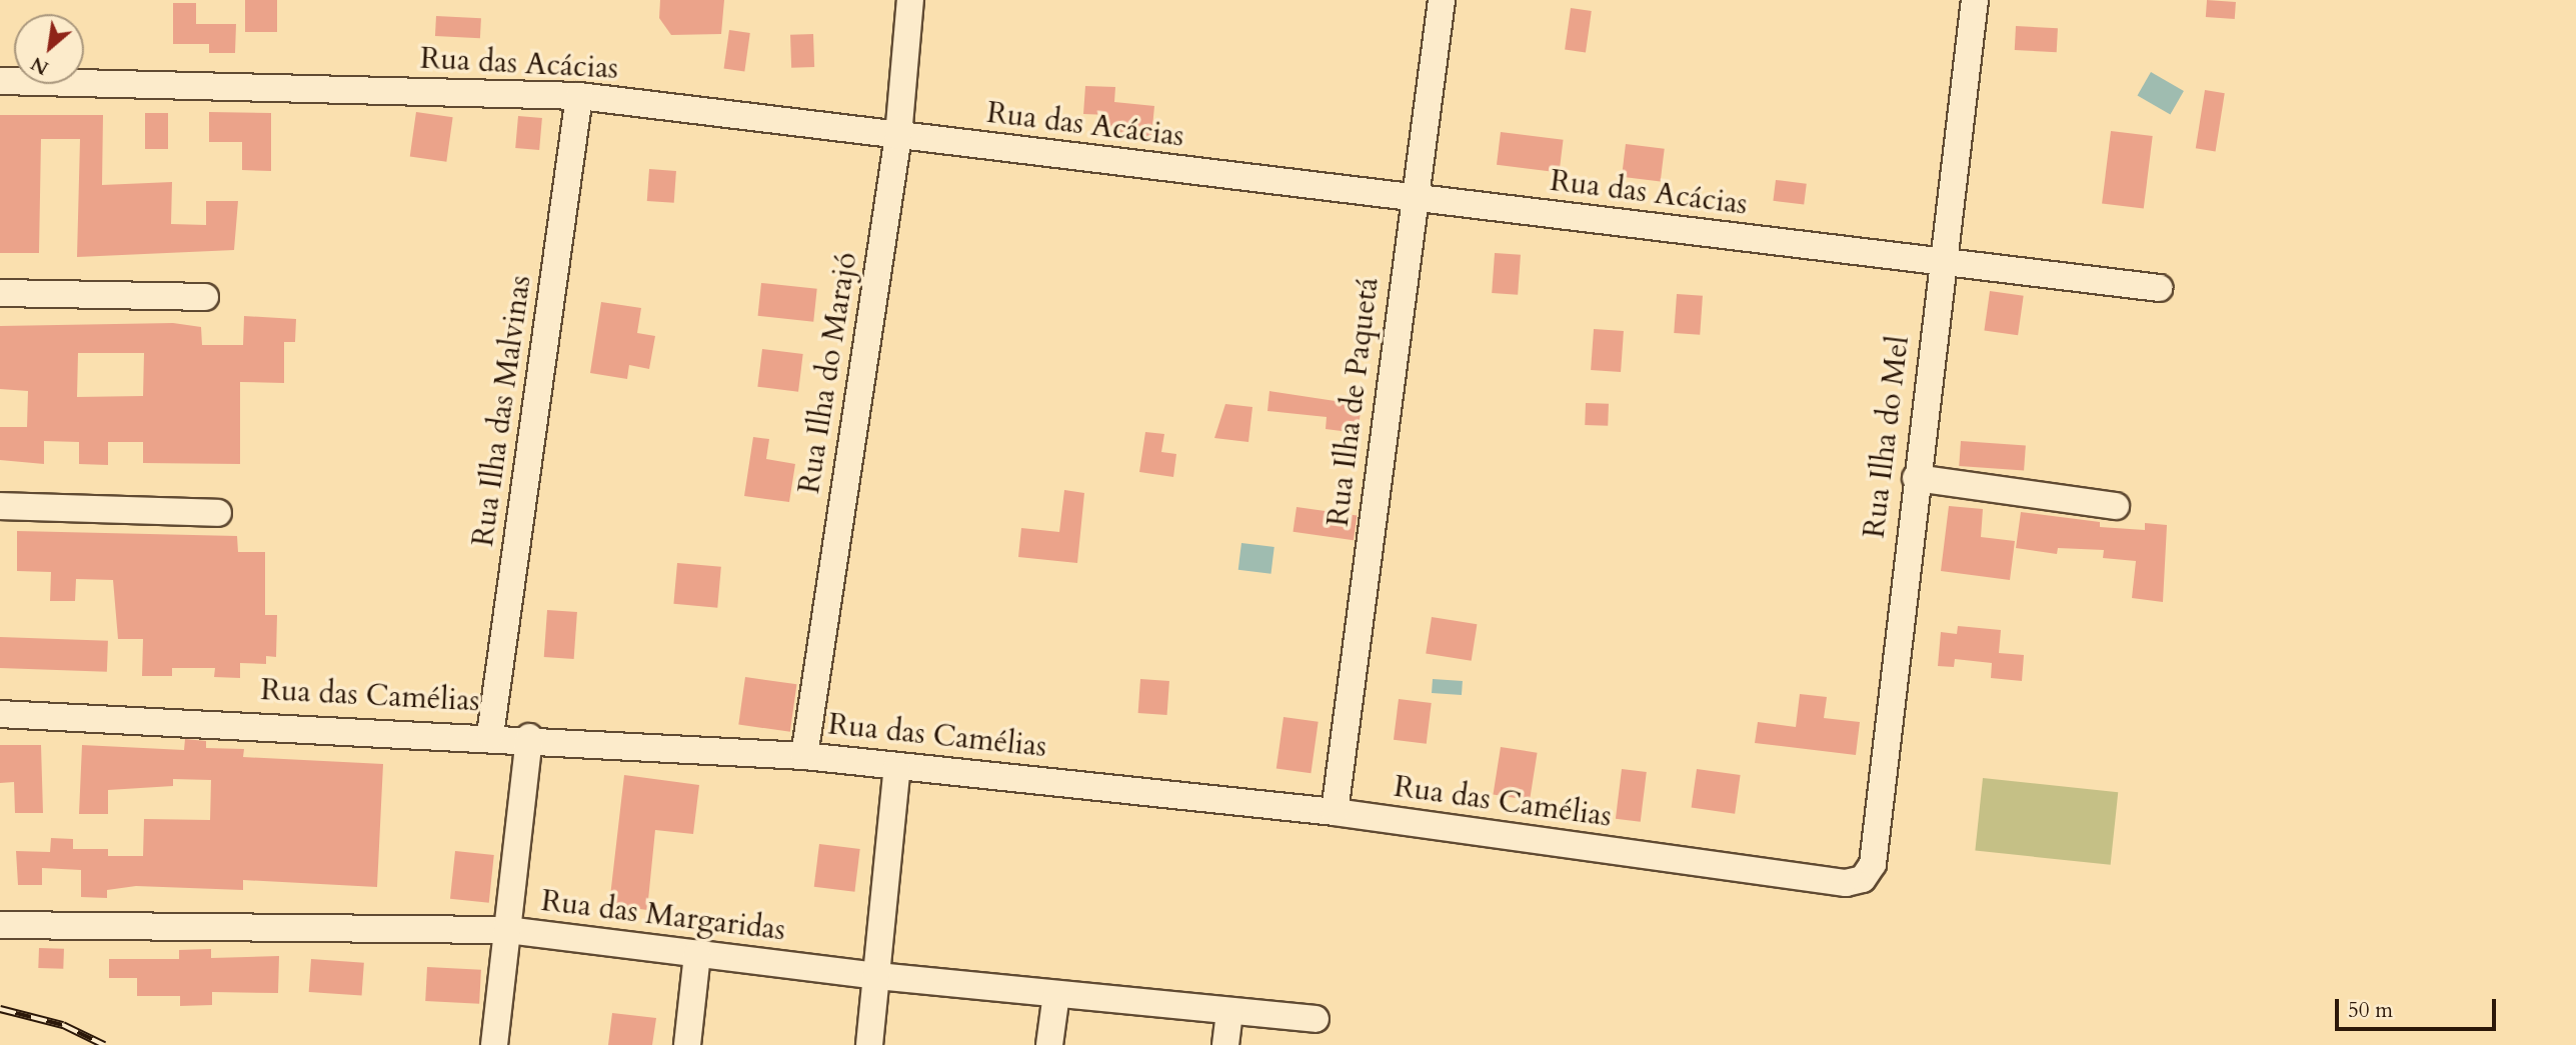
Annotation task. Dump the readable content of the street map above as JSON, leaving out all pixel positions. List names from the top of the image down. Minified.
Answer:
{"streets":{"street":["Rua das Acácias","Rua Ilha do Marajó","Rua Ilha de Paquetá","Rua Ilha das Malvinas","Rua Ilha do Mel","Rua das Camélias","Rua das Margaridas"]},"crossings":[["Rua das Acácias","Rua Ilha do Marajó"],["Rua das Acácias","Rua Ilha de Paquetá"],["Rua das Acácias","Rua Ilha das Malvinas"],["Rua das Acácias","Rua Ilha do Mel"],["Rua Ilha do Marajó","Rua das Camélias"],["Rua Ilha de Paquetá","Rua das Camélias"],["Rua Ilha das Malvinas","Rua das Camélias"],["Rua Ilha do Mel","Rua das Camélias"]],"scale_bar":"50 m","north":"bottom left"}
